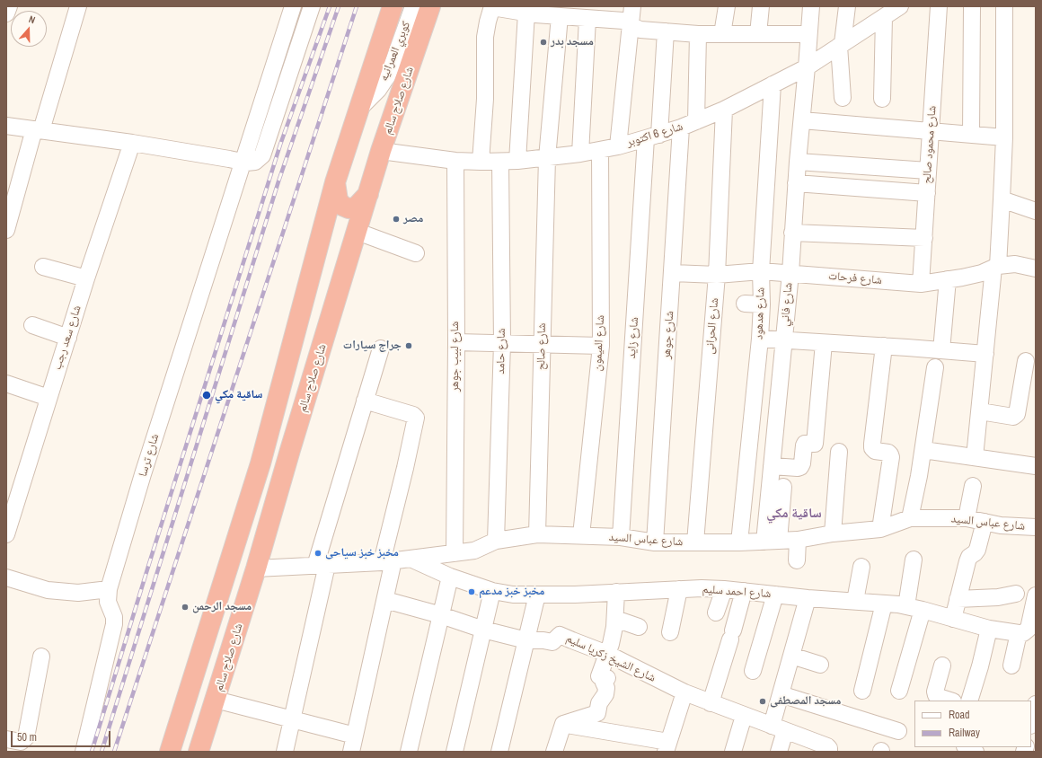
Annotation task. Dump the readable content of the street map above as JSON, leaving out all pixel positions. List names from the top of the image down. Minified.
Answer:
{"streets":{"highway":["شارع صلاح سالم"],"street":["كوبري العمرانيه","شارع 6 اكتوبر","شارع محمود صالح","شارع فرحات","شارع فاني","شارع هدهود","شارع الحرانى","شارع جوهر","شارع سعد رجب","شارع زايد","شارع الميمون","شارع صالح","شارع حامد","شارع لبيب جوهر","شارع ترسا","شارع عباس السيد","شارع احمد سليم","شارع الشيخ زكريا سليم"]},"crossings":[["شارع صلاح سالم","شارع 6 اكتوبر"],["شارع صلاح سالم","شارع عباس السيد"],["شارع 6 اكتوبر","شارع فاني"],["شارع 6 اكتوبر","شارع هدهود"],["شارع 6 اكتوبر","شارع الحرانى"],["شارع 6 اكتوبر","شارع جوهر"],["شارع 6 اكتوبر","شارع زايد"],["شارع 6 اكتوبر","شارع الميمون"],["شارع 6 اكتوبر","شارع صالح"],["شارع 6 اكتوبر","شارع حامد"],["شارع 6 اكتوبر","شارع لبيب جوهر"],["شارع محمود صالح","شارع فرحات"],["شارع فرحات","شارع فاني"],["شارع فرحات","شارع هدهود"],["شارع فرحات","شارع الحرانى"],["شارع فرحات","شارع جوهر"],["شارع فاني","شارع عباس السيد"],["شارع هدهود","شارع عباس السيد"],["شارع الحرانى","شارع عباس السيد"],["شارع جوهر","شارع عباس السيد"],["شارع زايد","شارع عباس السيد"],["شارع الميمون","شارع عباس السيد"],["شارع صالح","شارع عباس السيد"],["شارع حامد","شارع عباس السيد"],["شارع لبيب جوهر","شارع عباس السيد"],["شارع عباس السيد","شارع احمد سليم"]],"districts":["ساقية مكي"],"places":["مسجد بدر","مصر","جراج سيارات","ساقية مكي","مخبز خبز سياحى","مخبز خبز مدعم","مسجد الرحمن","مسجد المصطفى"],"legend":["Road","Railway"],"scale_bar":"50 m","north":"top"}
